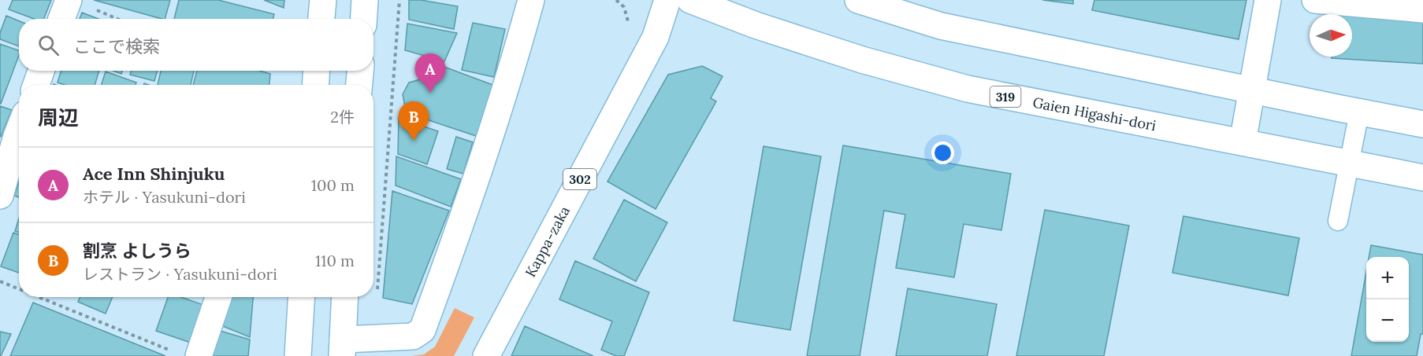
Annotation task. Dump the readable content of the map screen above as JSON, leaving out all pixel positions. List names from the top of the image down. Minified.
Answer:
{"streets":{"main road":["319","Gaien Higashi-dori","302","Kappa-zaka"]},"north":"right","page":{"search":"ここで検索","pins":["A","B"],"heading":["周辺","2件"],"list":[{"mark":"A","name":"Ace Inn Shinjuku","note":"ホテル · Yasukuni-dori","value":"100 m"},{"mark":"B","name":"割烹 よしうら","note":"レストラン · Yasukuni-dori","value":"110 m"}],"map_buttons":["+","−"]}}
